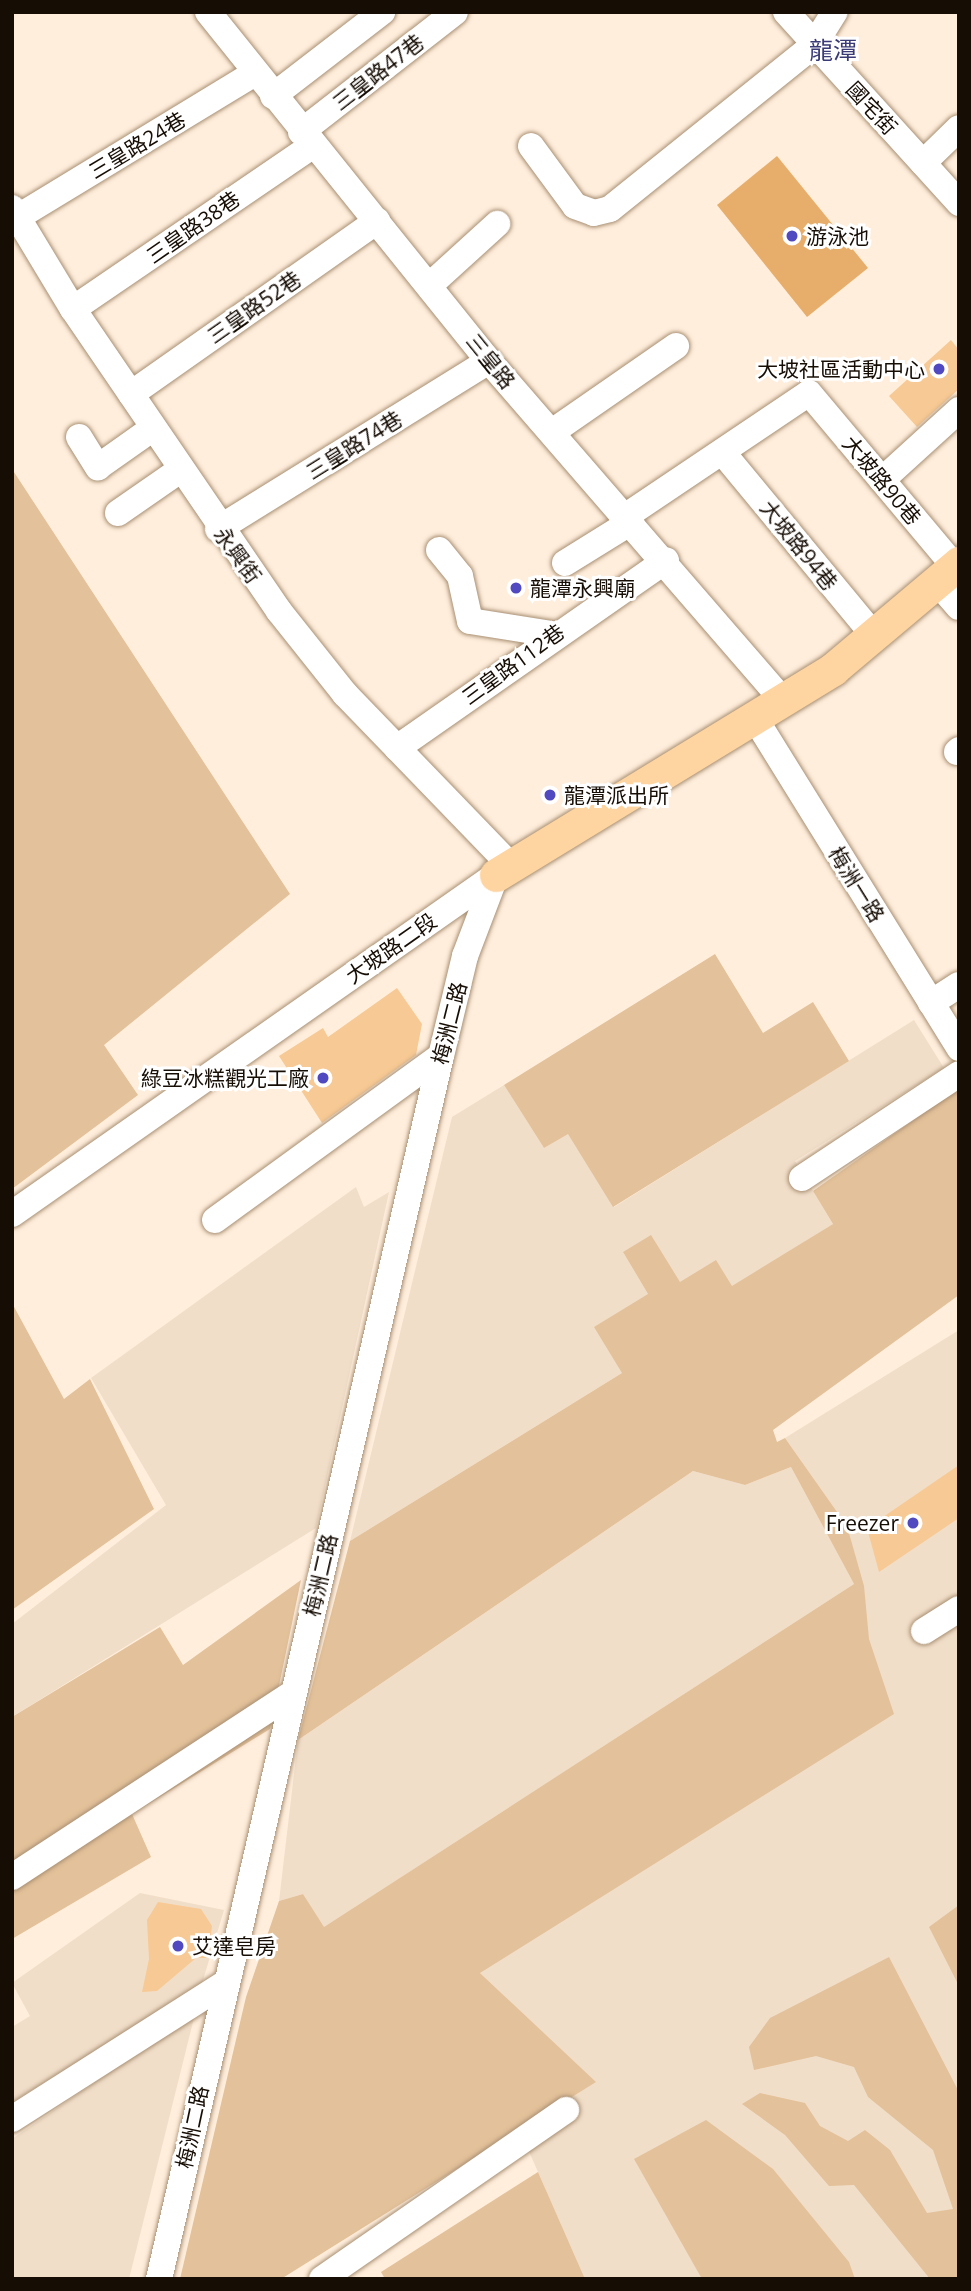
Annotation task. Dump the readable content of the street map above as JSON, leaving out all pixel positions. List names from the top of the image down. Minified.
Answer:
{"streets":{"main road":["大坡路二段"],"street":["三皇路47巷","國宅街","三皇路24巷","三皇路38巷","三皇路52巷","三皇路","三皇路74巷","大坡路90巷","大坡路94巷","永興街","三皇路112巷","梅洲一路","梅洲二路"]},"crossings":[["三皇路47巷","三皇路38巷"],["三皇路47巷","三皇路"],["三皇路24巷","三皇路"],["三皇路24巷","永興街"],["三皇路38巷","三皇路"],["三皇路38巷","永興街"],["三皇路52巷","三皇路"],["三皇路52巷","永興街"],["三皇路","三皇路74巷"],["三皇路","三皇路112巷"],["三皇路","大坡路二段"],["三皇路74巷","永興街"],["大坡路90巷","大坡路94巷"],["大坡路90巷","大坡路二段"],["大坡路94巷","大坡路二段"],["永興街","三皇路112巷"],["永興街","大坡路二段"],["永興街","梅洲二路"],["梅洲一路","大坡路二段"],["大坡路二段","梅洲二路"]],"districts":["龍潭"],"places":["游泳池","大坡社區活動中心","龍潭永興廟","龍潭派出所","綠豆冰糕觀光工廠","Freezer","艾達皂房"]}
